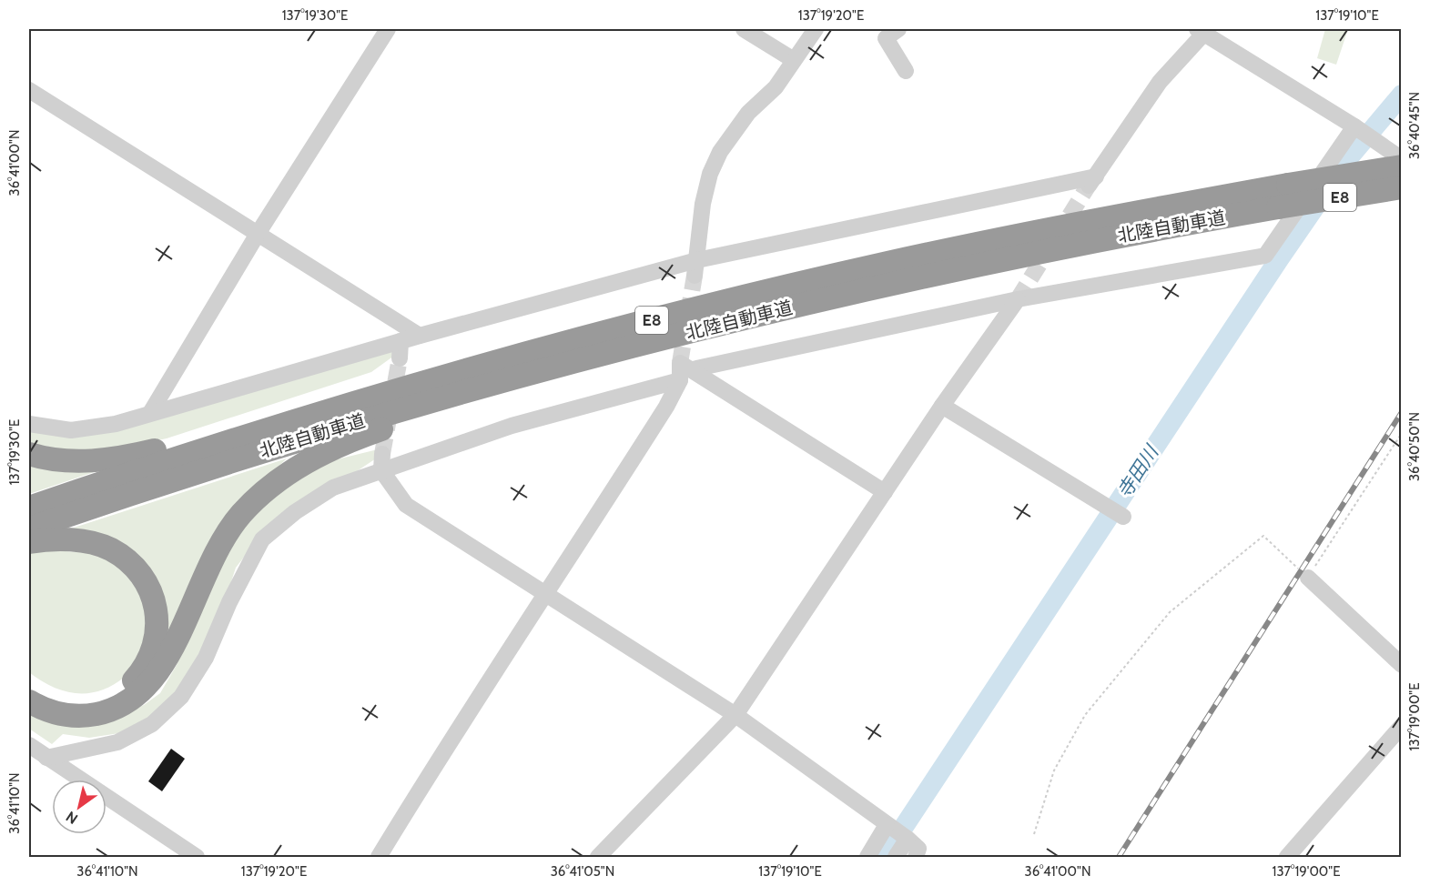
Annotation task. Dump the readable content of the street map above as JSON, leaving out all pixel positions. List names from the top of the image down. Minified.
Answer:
{"streets":{"highway":["E8","北陸自動車道"]},"water":["寺田川"],"north":"bottom left","coordinates":["137°19'30\"E","137°19'20\"E","137°19'10\"E","36°40'45\"N","36°41'00\"N","36°40'50\"N","137°19'00\"E","36°41'10\"N","36°41'05\"N"]}
